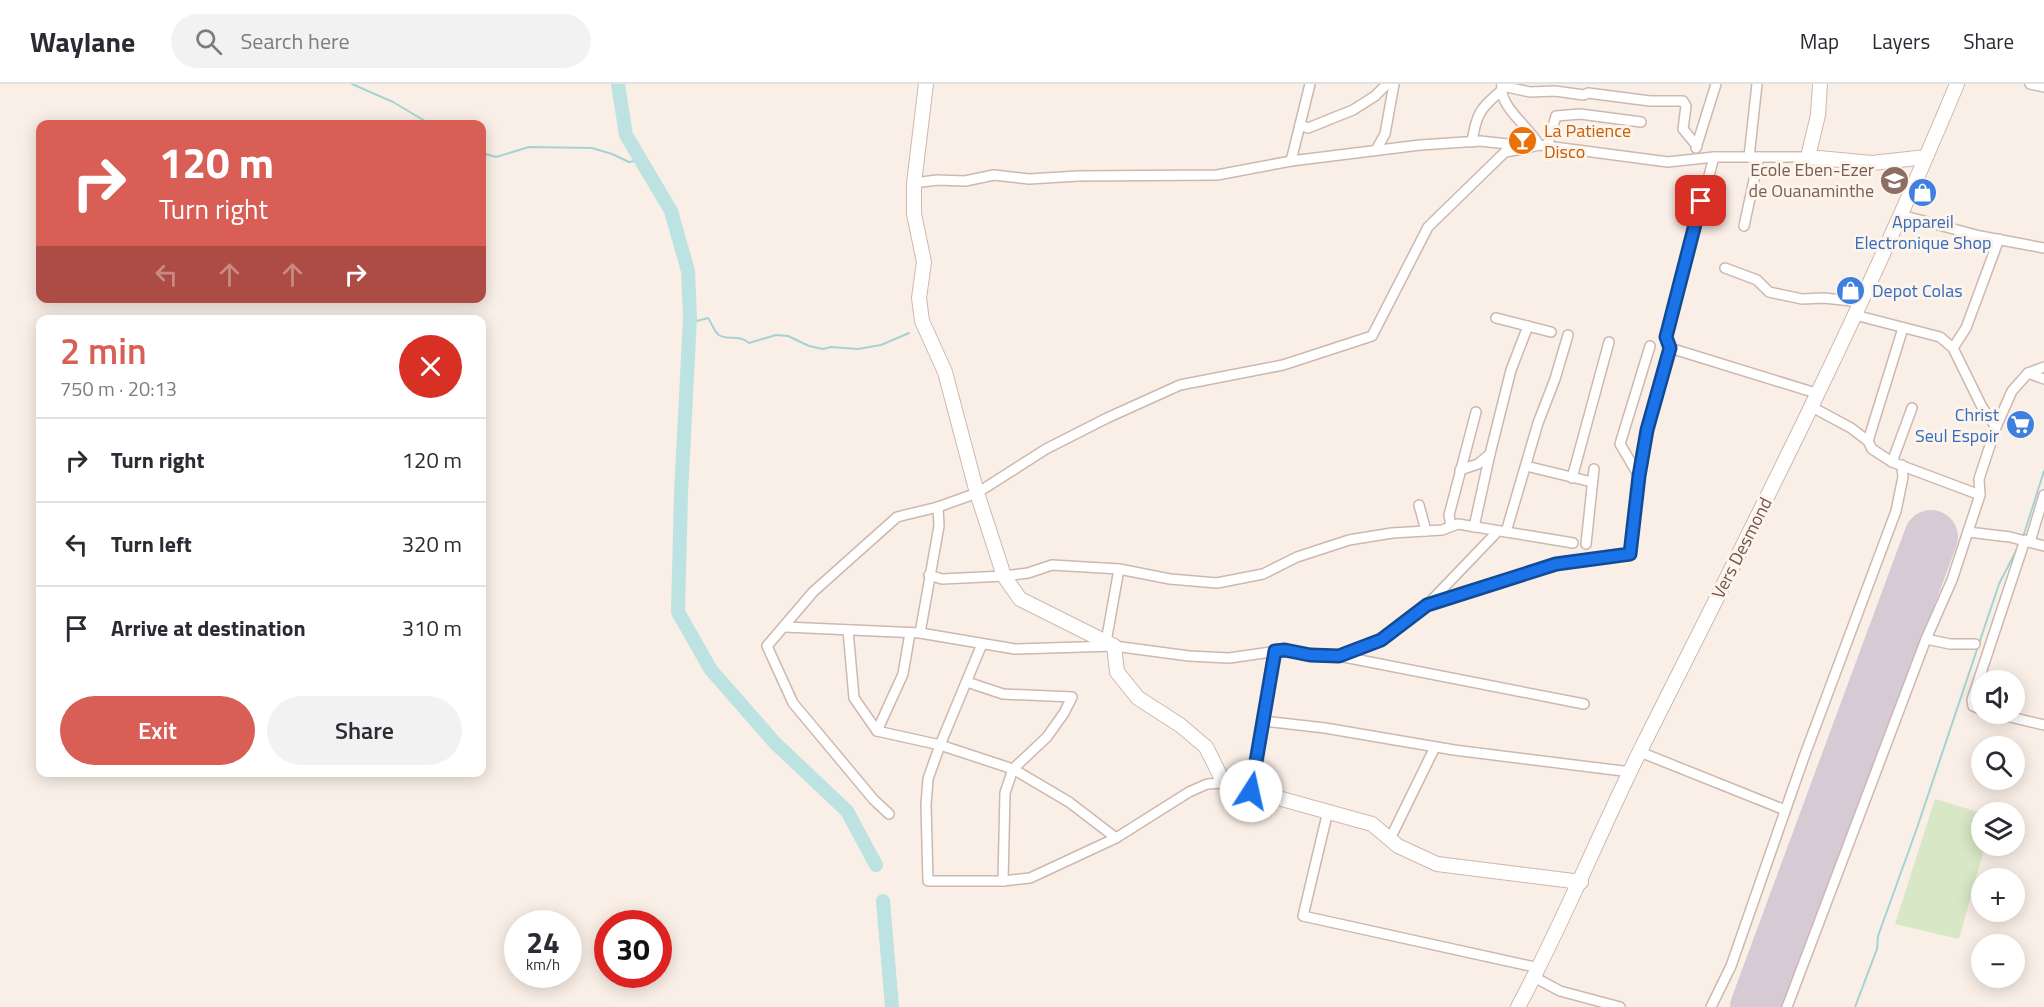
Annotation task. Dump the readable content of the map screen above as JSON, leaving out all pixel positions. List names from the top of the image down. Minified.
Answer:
{"streets":{"street":["Vers Desmond"]},"places":{"bar":["La Patience Disco"],"school or university":["Ecole Eben-Ezer de Ouanaminthe"],"shop":["Appareil Electronique Shop","Depot Colas"],"supermarket":["Christ Seul Espoir"]},"page":{"header":"Waylane","search":"Search here","nav":["Map","Layers","Share"],"turn":["120 m","Turn right"],"heading":["2 min","750 m · 20:13"],"list":[{"name":"Turn right","value":"120 m"},{"name":"Turn left","value":"320 m"},{"name":"Arrive at destination","value":"310 m"}],"map_buttons":["+","−"],"buttons":["Exit","Share"],"speed":"24 km/h","limit":"30"}}
